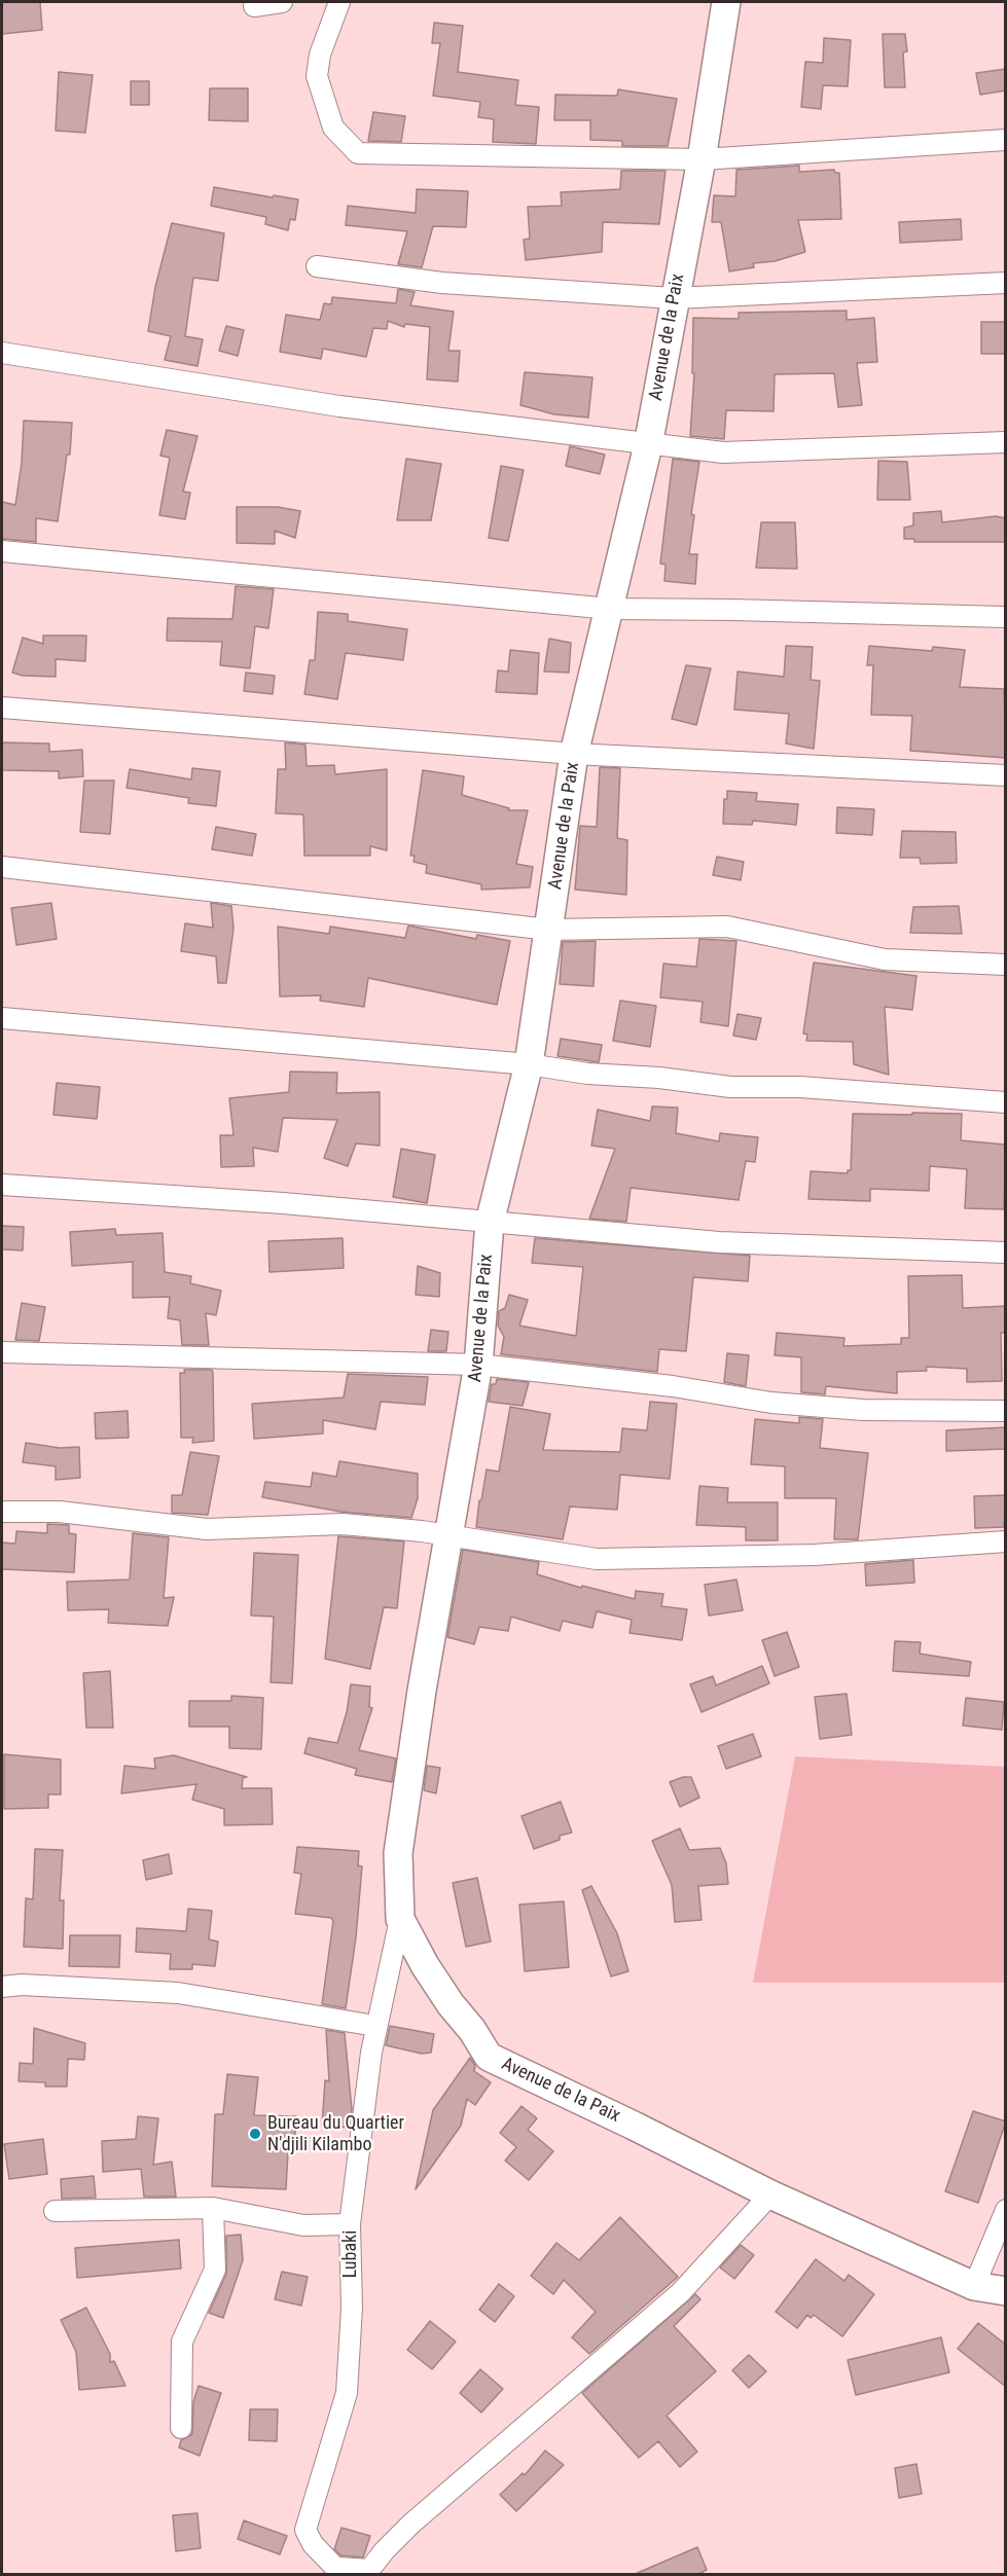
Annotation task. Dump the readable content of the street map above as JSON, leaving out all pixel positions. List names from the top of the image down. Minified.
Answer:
{"streets":{"street":["Avenue de la Paix","Lubaki"]},"crossings":[["Avenue de la Paix","Lubaki"]],"places":["Bureau du Quartier N'djili Kilambo"]}
